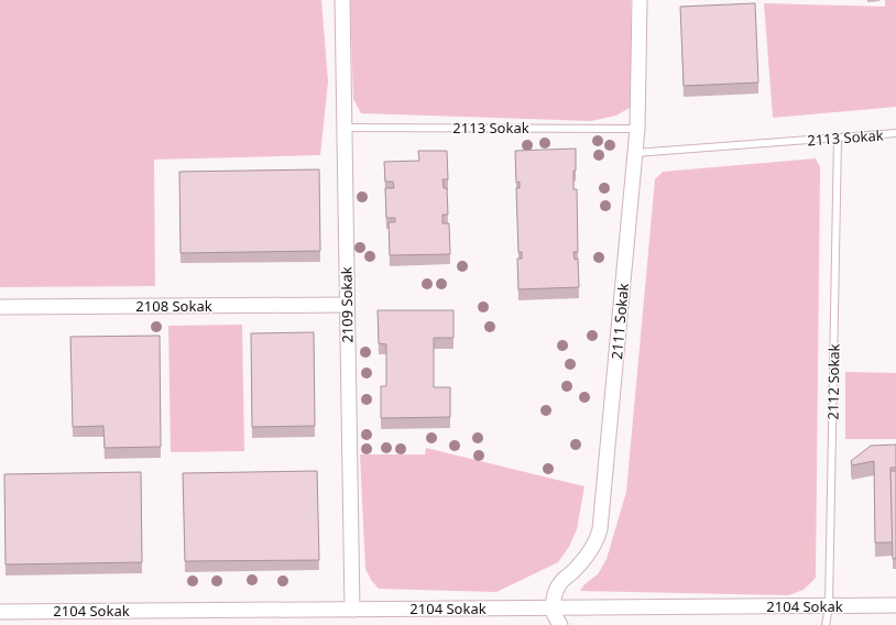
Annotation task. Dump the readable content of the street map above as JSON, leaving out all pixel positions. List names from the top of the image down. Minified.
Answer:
{"streets":{"street":["2109 Sokak","2108 Sokak","2111 Sokak","2104 Sokak"],"lane":["2113 Sokak","2112 Sokak"]},"crossings":[["2113 Sokak","2109 Sokak"],["2113 Sokak","2111 Sokak"],["2113 Sokak","2112 Sokak"],["2109 Sokak","2108 Sokak"],["2109 Sokak","2104 Sokak"],["2111 Sokak","2104 Sokak"],["2112 Sokak","2104 Sokak"]]}
